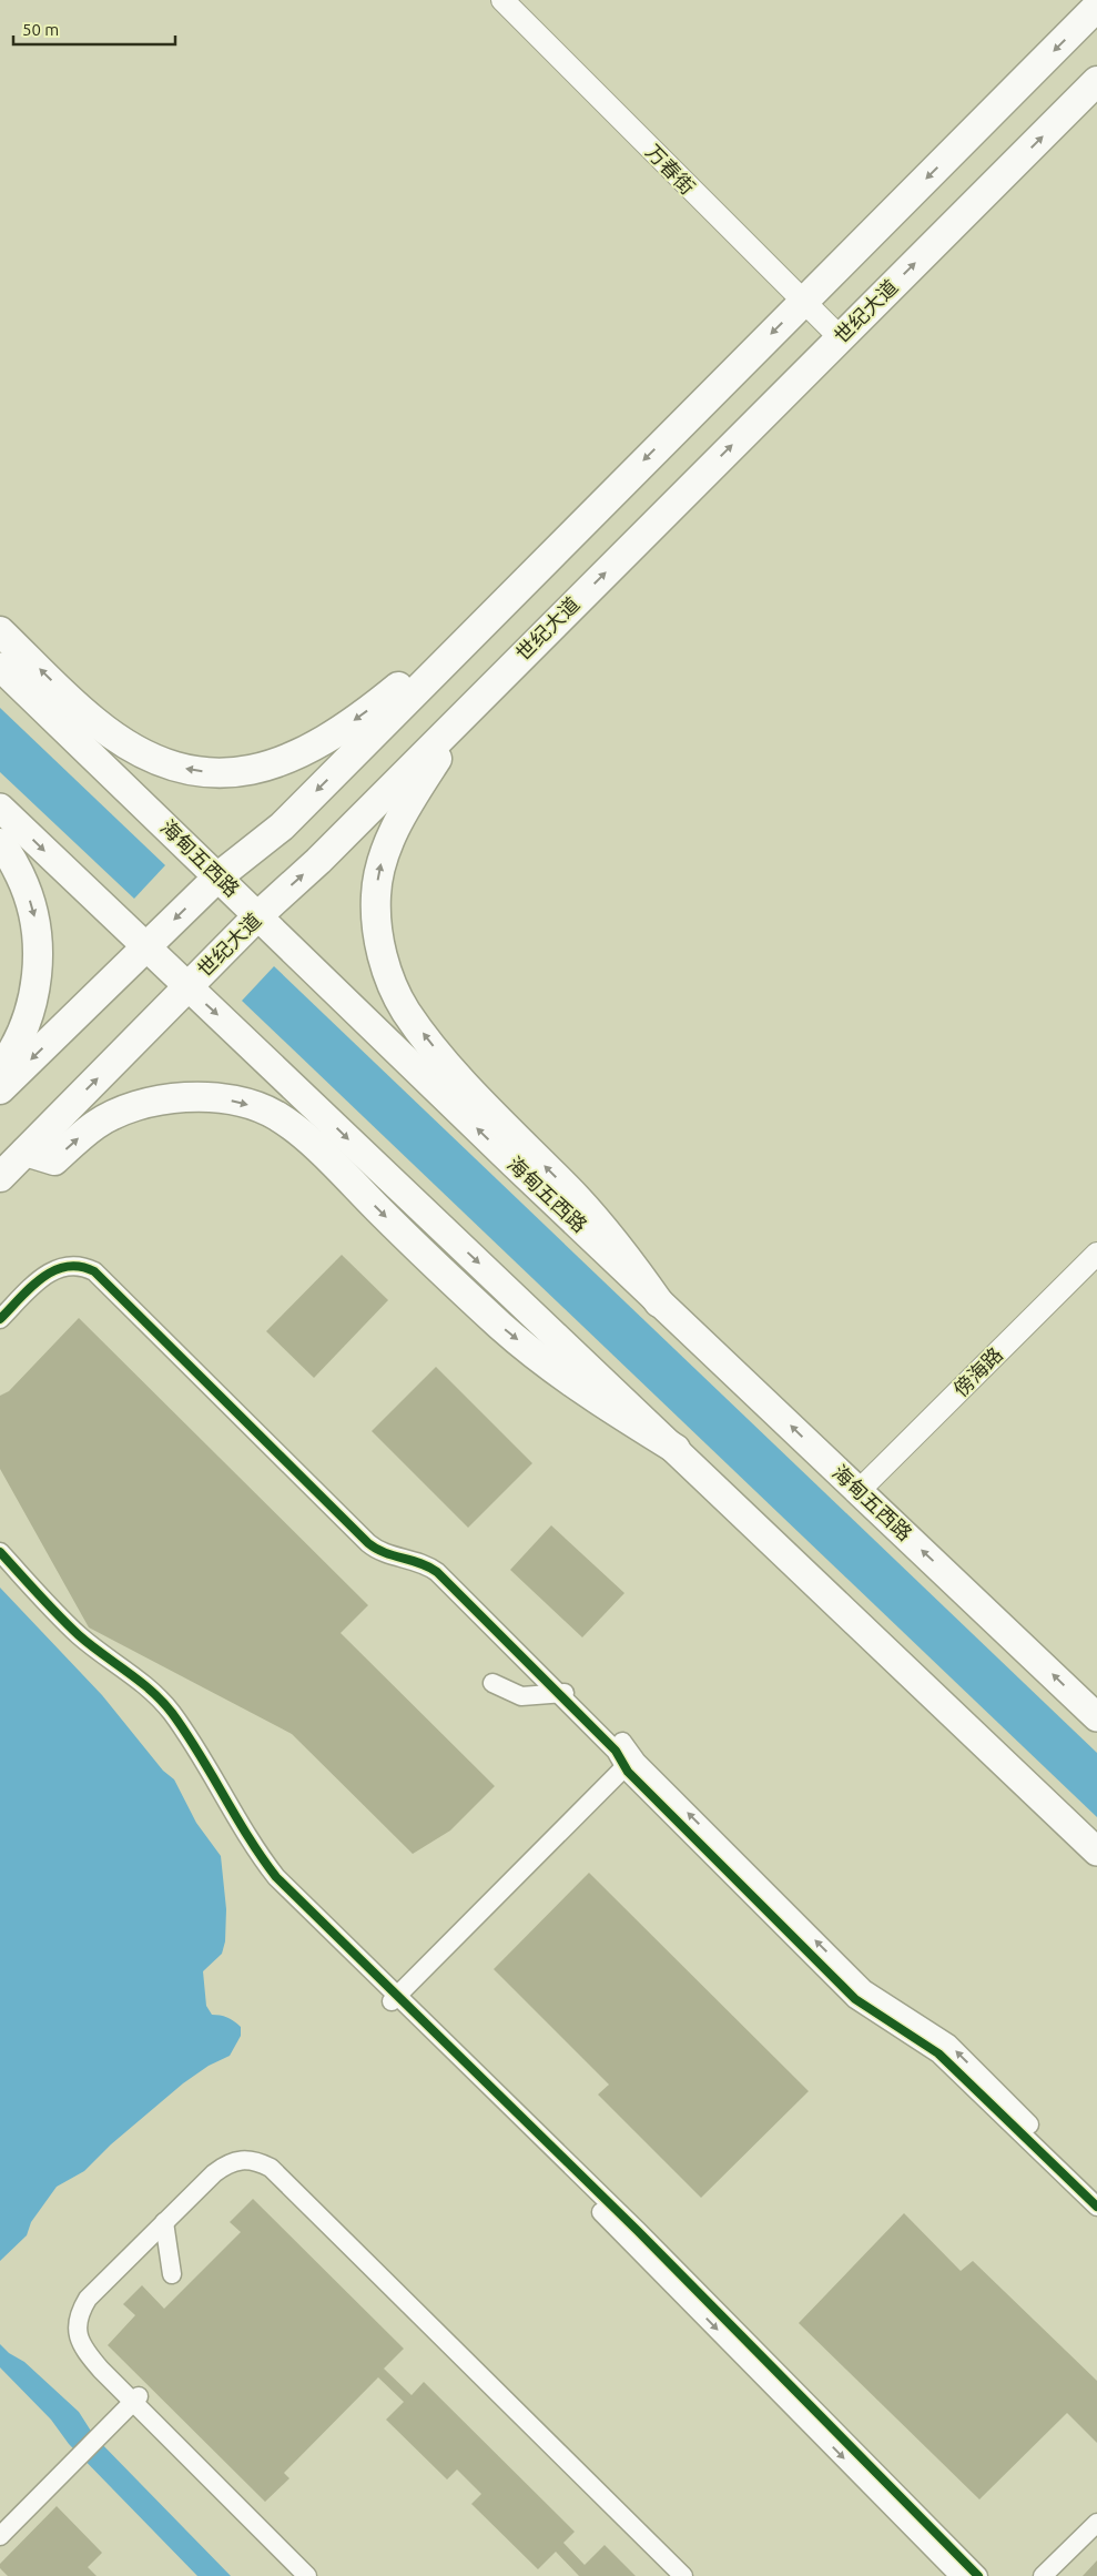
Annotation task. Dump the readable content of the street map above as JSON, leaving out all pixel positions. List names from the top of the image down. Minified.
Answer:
{"streets":{"highway":["世纪大道"],"main road":["海甸五西路"],"street":["万春街","傍海路"]},"crossings":[["万春街","世纪大道"],["世纪大道","海甸五西路"],["海甸五西路","傍海路"]],"scale_bar":"50 m"}
